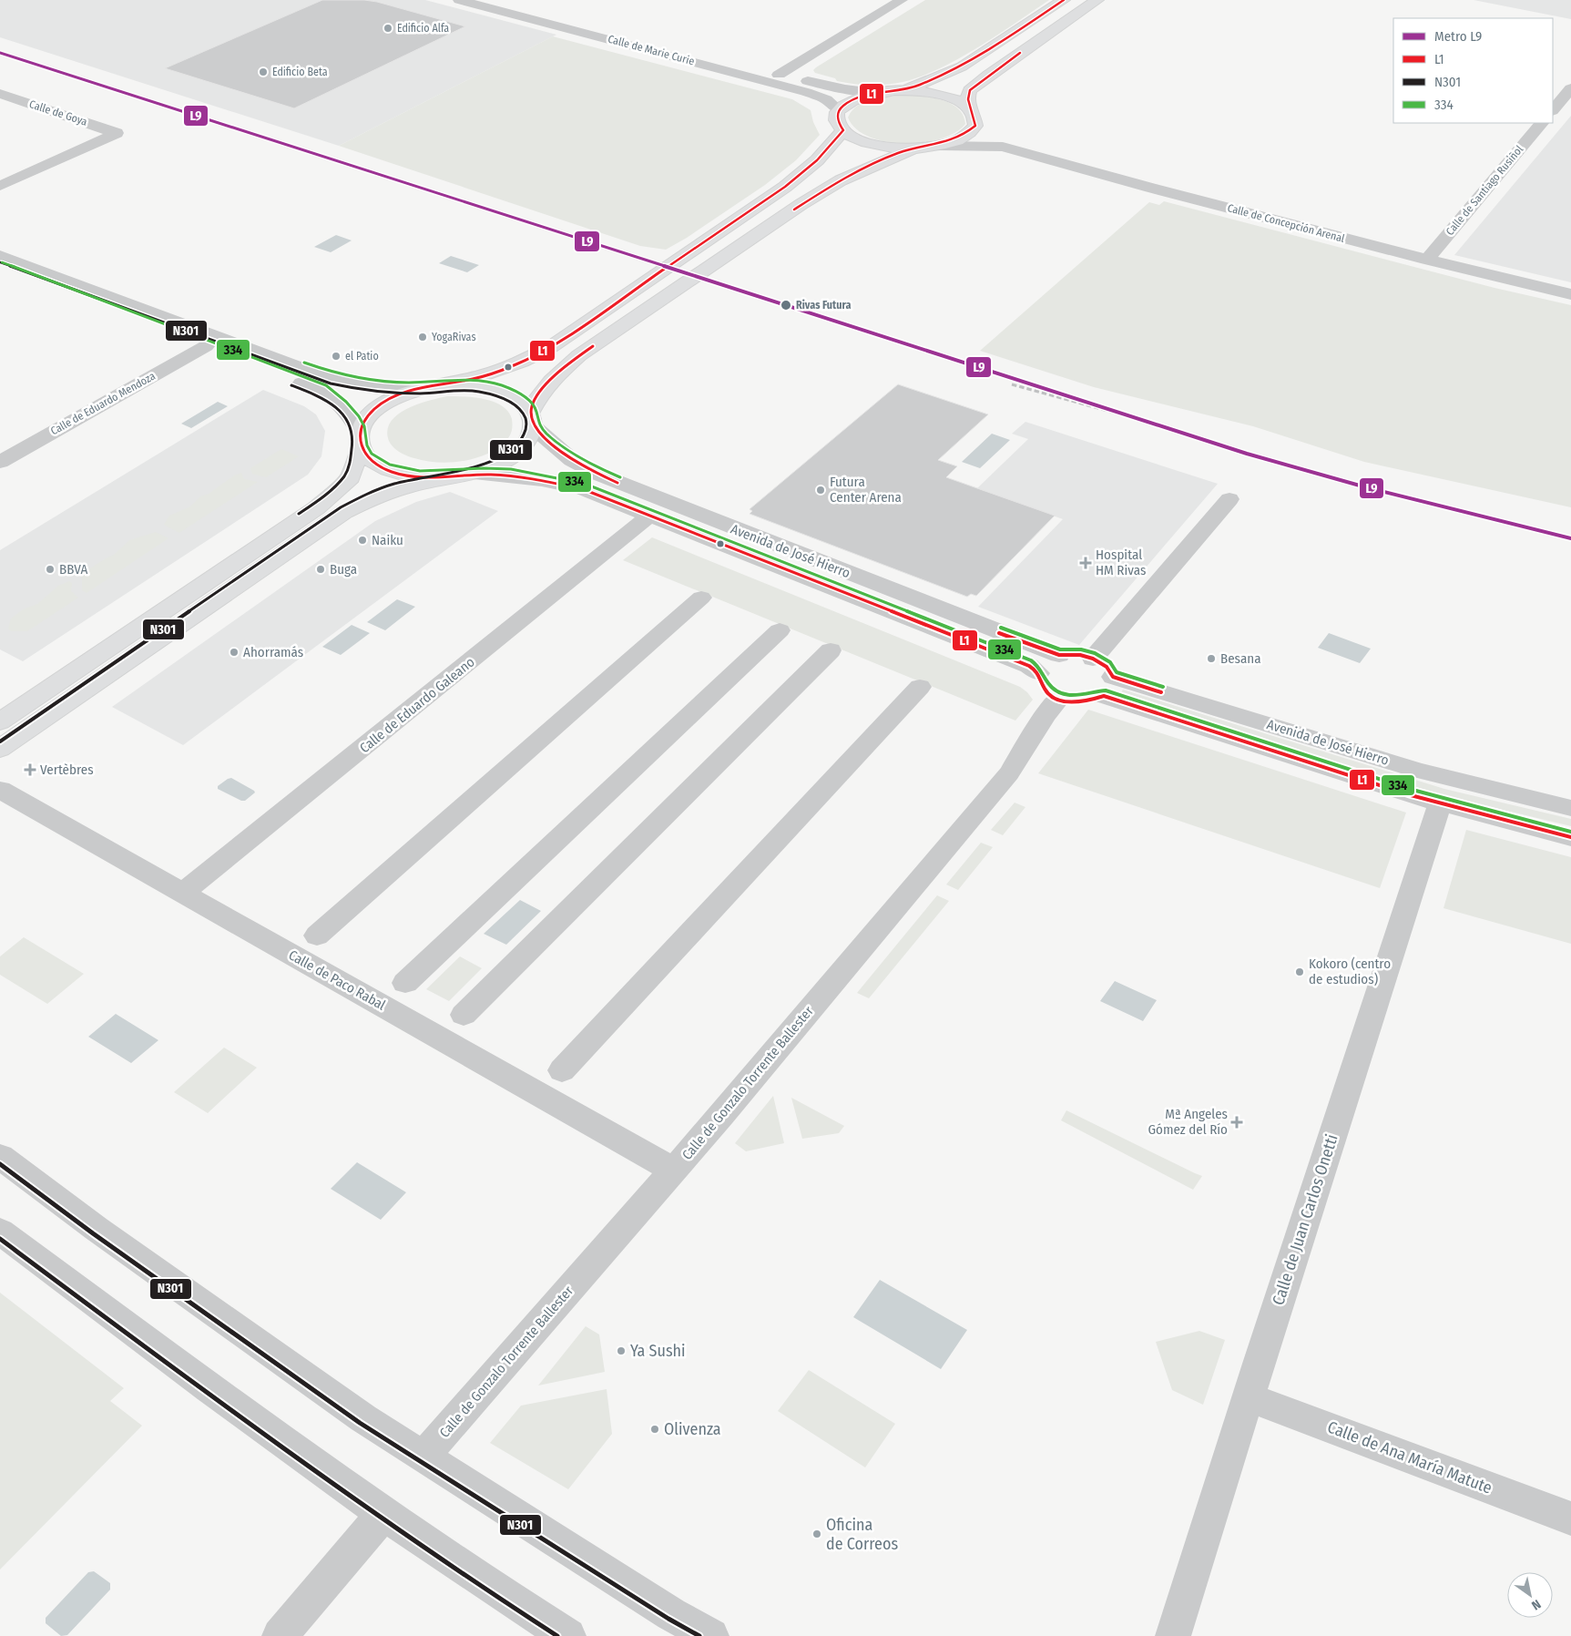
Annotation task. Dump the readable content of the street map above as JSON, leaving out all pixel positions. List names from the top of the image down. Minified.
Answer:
{"streets":{"street":["Calle de Marie Curie","Calle de Goya","Calle de Santiago Rusiñol","Calle de Concepción Arenal","Calle de Eduardo Mendoza","Avenida de José Hierro","Calle de Eduardo Galeano","Calle de Paco Rabal","Calle de Gonzalo Torrente Ballester","Calle de Juan Carlos Onetti","Calle de Ana María Matute"]},"crossings":[["Calle de Santiago Rusiñol","Calle de Concepción Arenal"],["Avenida de José Hierro","Calle de Eduardo Galeano"],["Avenida de José Hierro","Calle de Gonzalo Torrente Ballester"],["Avenida de José Hierro","Calle de Juan Carlos Onetti"],["Calle de Eduardo Galeano","Calle de Paco Rabal"],["Calle de Paco Rabal","Calle de Gonzalo Torrente Ballester"],["Calle de Juan Carlos Onetti","Calle de Ana María Matute"]],"places":{"other":["Edificio Alfa","Edificio Beta","Rivas Futura","YogaRivas","el Patio","Futura Center Arena","Naiku","BBVA","Buga","Ahorramás","Besana","Kokoro (centro de estudios)","Ya Sushi","Olivenza","Oficina de Correos"],"health":["Hospital HM Rivas","Vertèbres","Mª Angeles Gómez del Río"]},"lines":["transit line L1","metro line L9","transit line N301","transit line 334"],"legend":["Metro L9","L1","N301","334"],"north":"bottom right"}
